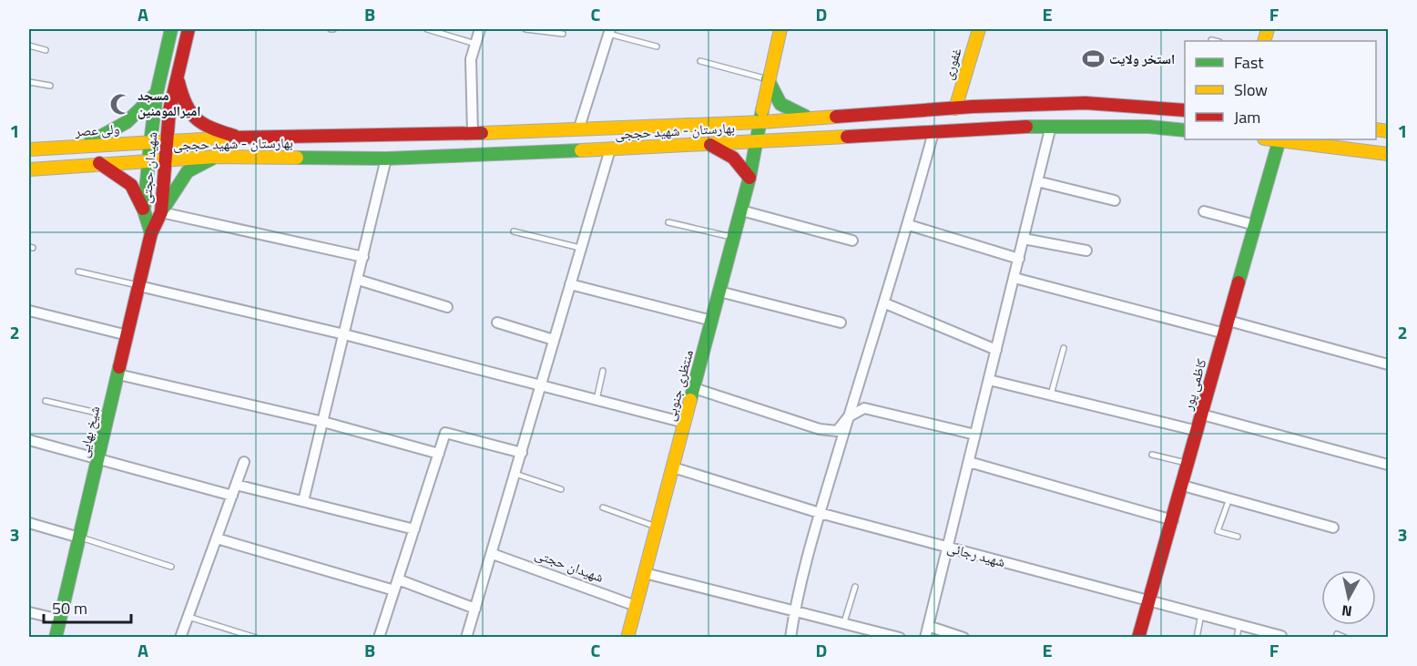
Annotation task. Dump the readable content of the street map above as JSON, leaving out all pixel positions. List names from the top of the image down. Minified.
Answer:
{"streets":{"main road":["غفوری","ولی عصر","بهارستان - شهید حججی","شهیدان حجتی","کاظمی پور","منتظری جنوبی","شیخ بهایی"],"street":["شهید رجائی"]},"crossings":[["غفوری","بهارستان - شهید حججی"],["ولی عصر","بهارستان - شهید حججی"],["ولی عصر","شهیدان حجتی"],["بهارستان - شهید حججی","شهیدان حجتی"],["بهارستان - شهید حججی","منتظری جنوبی"],["شهیدان حجتی","منتظری جنوبی"],["شهیدان حجتی","شیخ بهایی"],["کاظمی پور","شهید رجائی"],["منتظری جنوبی","شهید رجائی"]],"places":{"sports":["استخر ولایت"],"mosque":["مسجد امیرالمومنین"]},"legend":["Fast","Slow","Jam"],"scale_bar":"50 m","north":"bottom","grid":{"columns":["A","B","C","D","E","F"],"rows":["1","2","3"]}}
